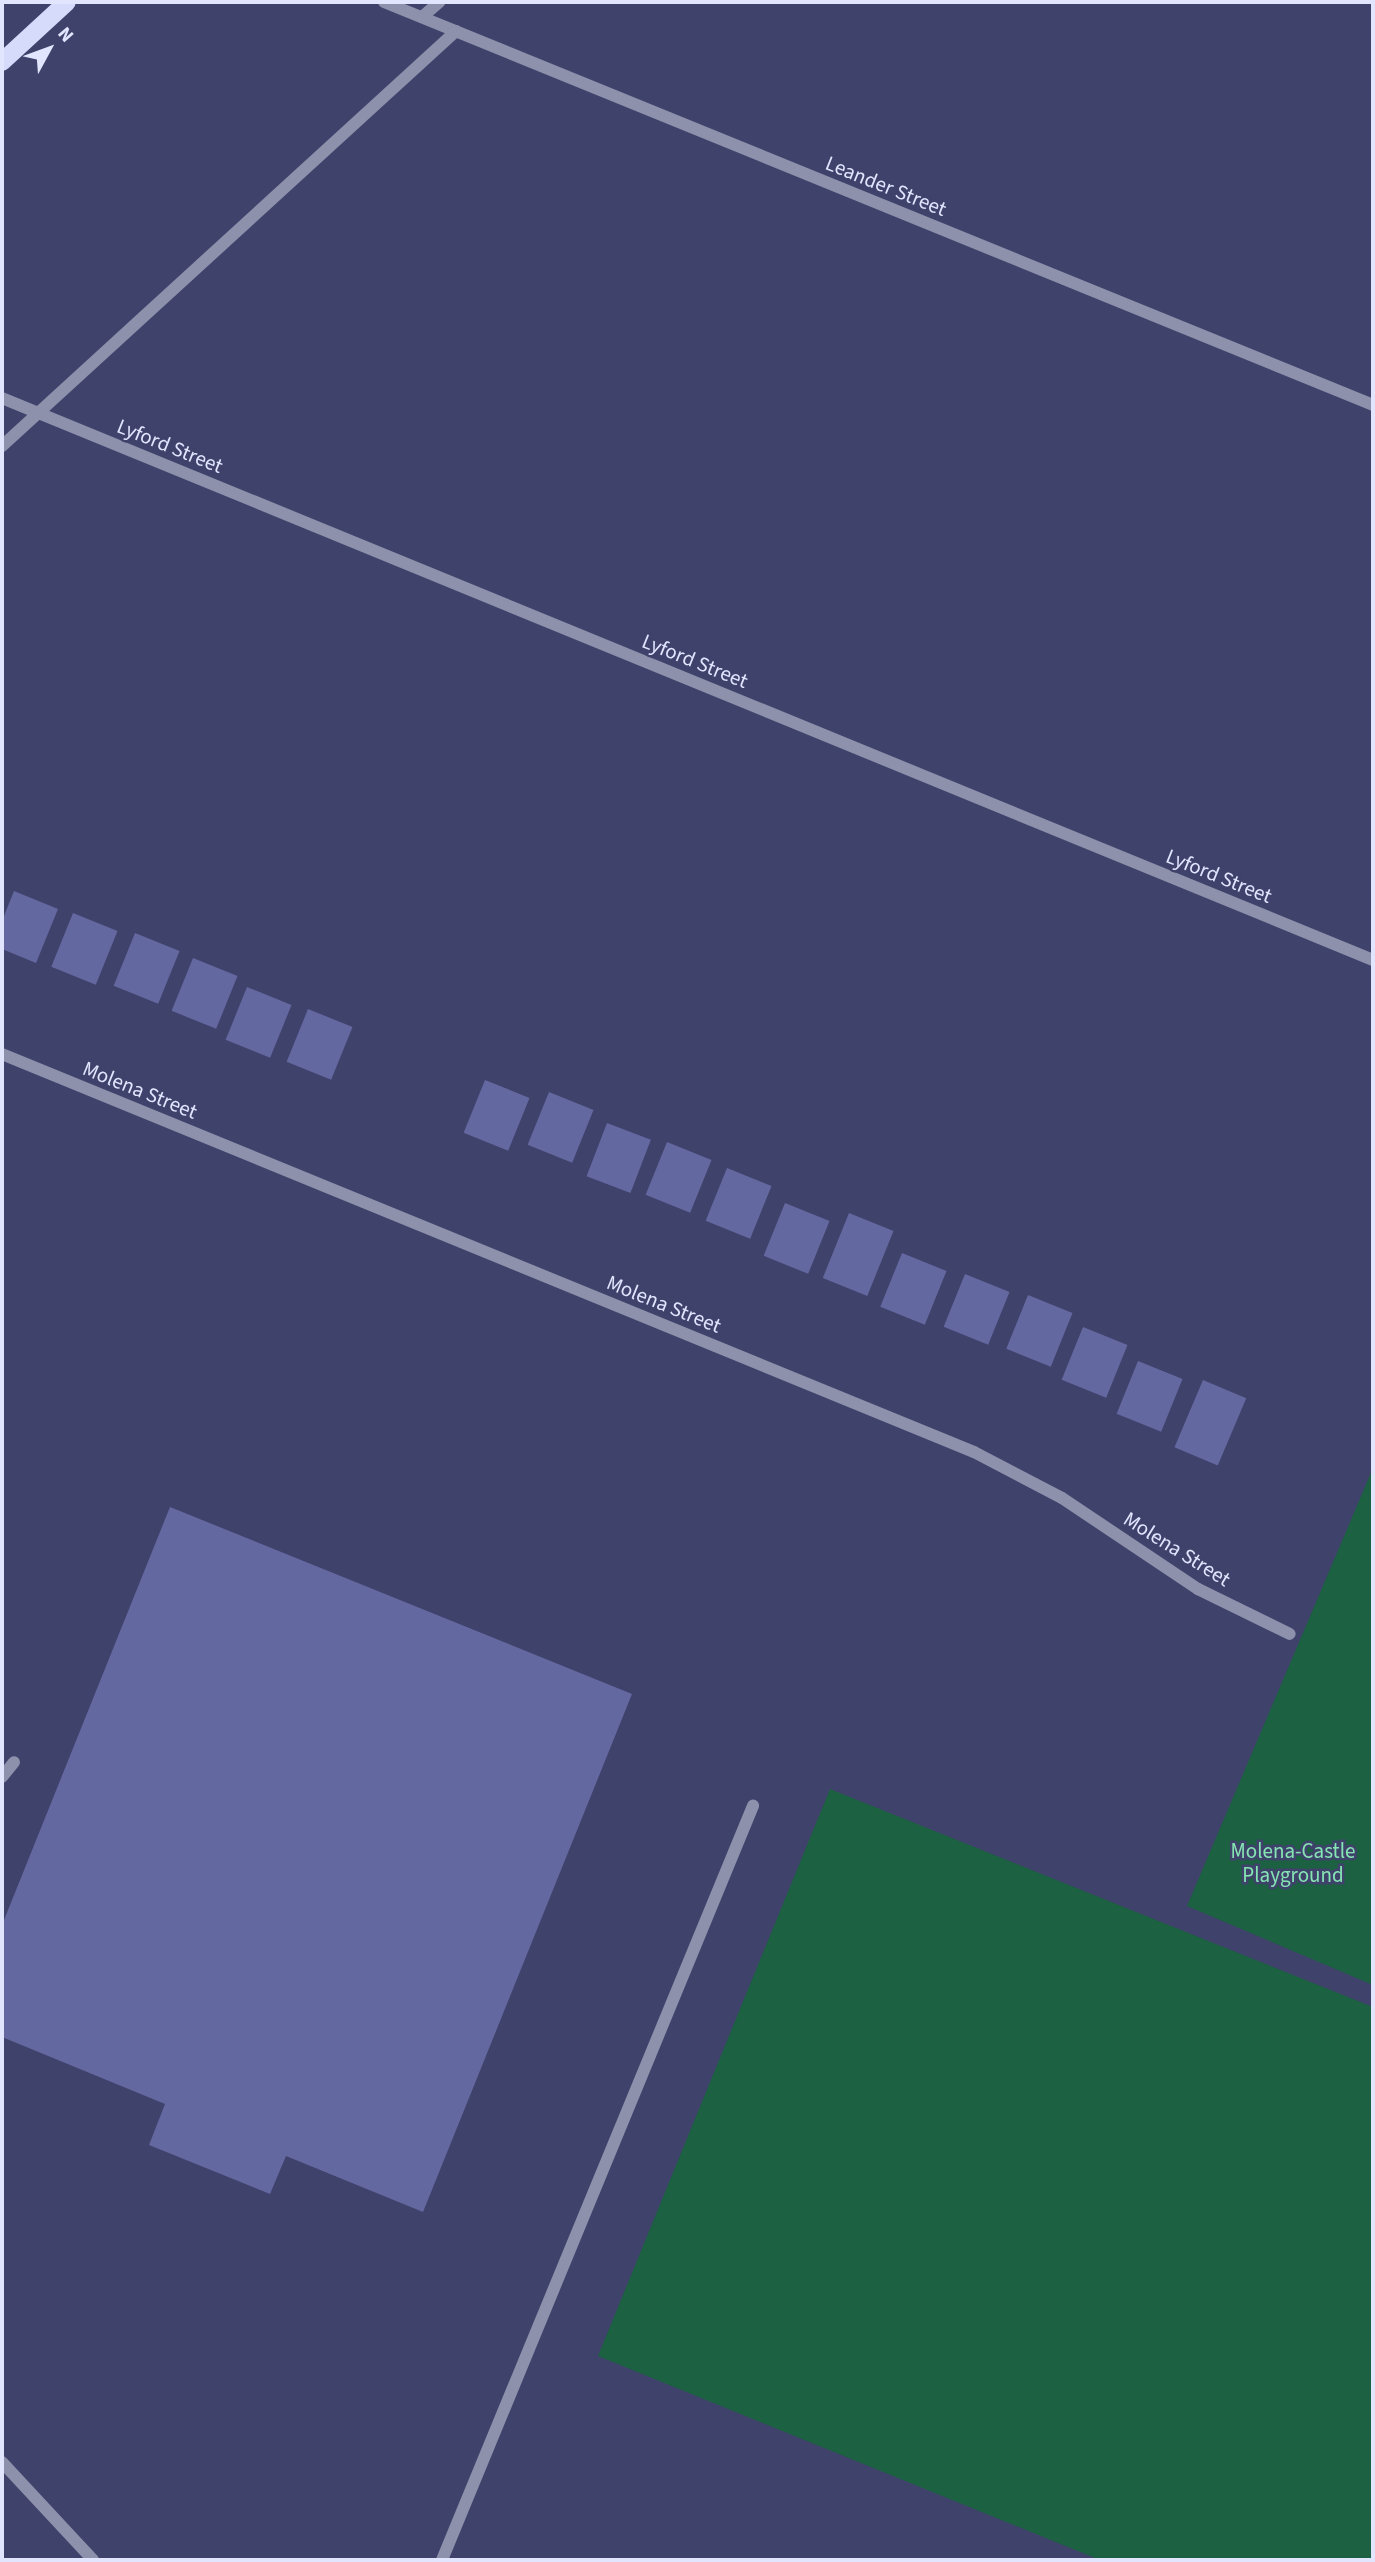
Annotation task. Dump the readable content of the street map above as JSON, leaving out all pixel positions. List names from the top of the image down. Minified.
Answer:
{"streets":{"street":["Leander Street","Lyford Street","Molena Street"]},"parks":["Molena-Castle Playground"],"north":"top right"}
